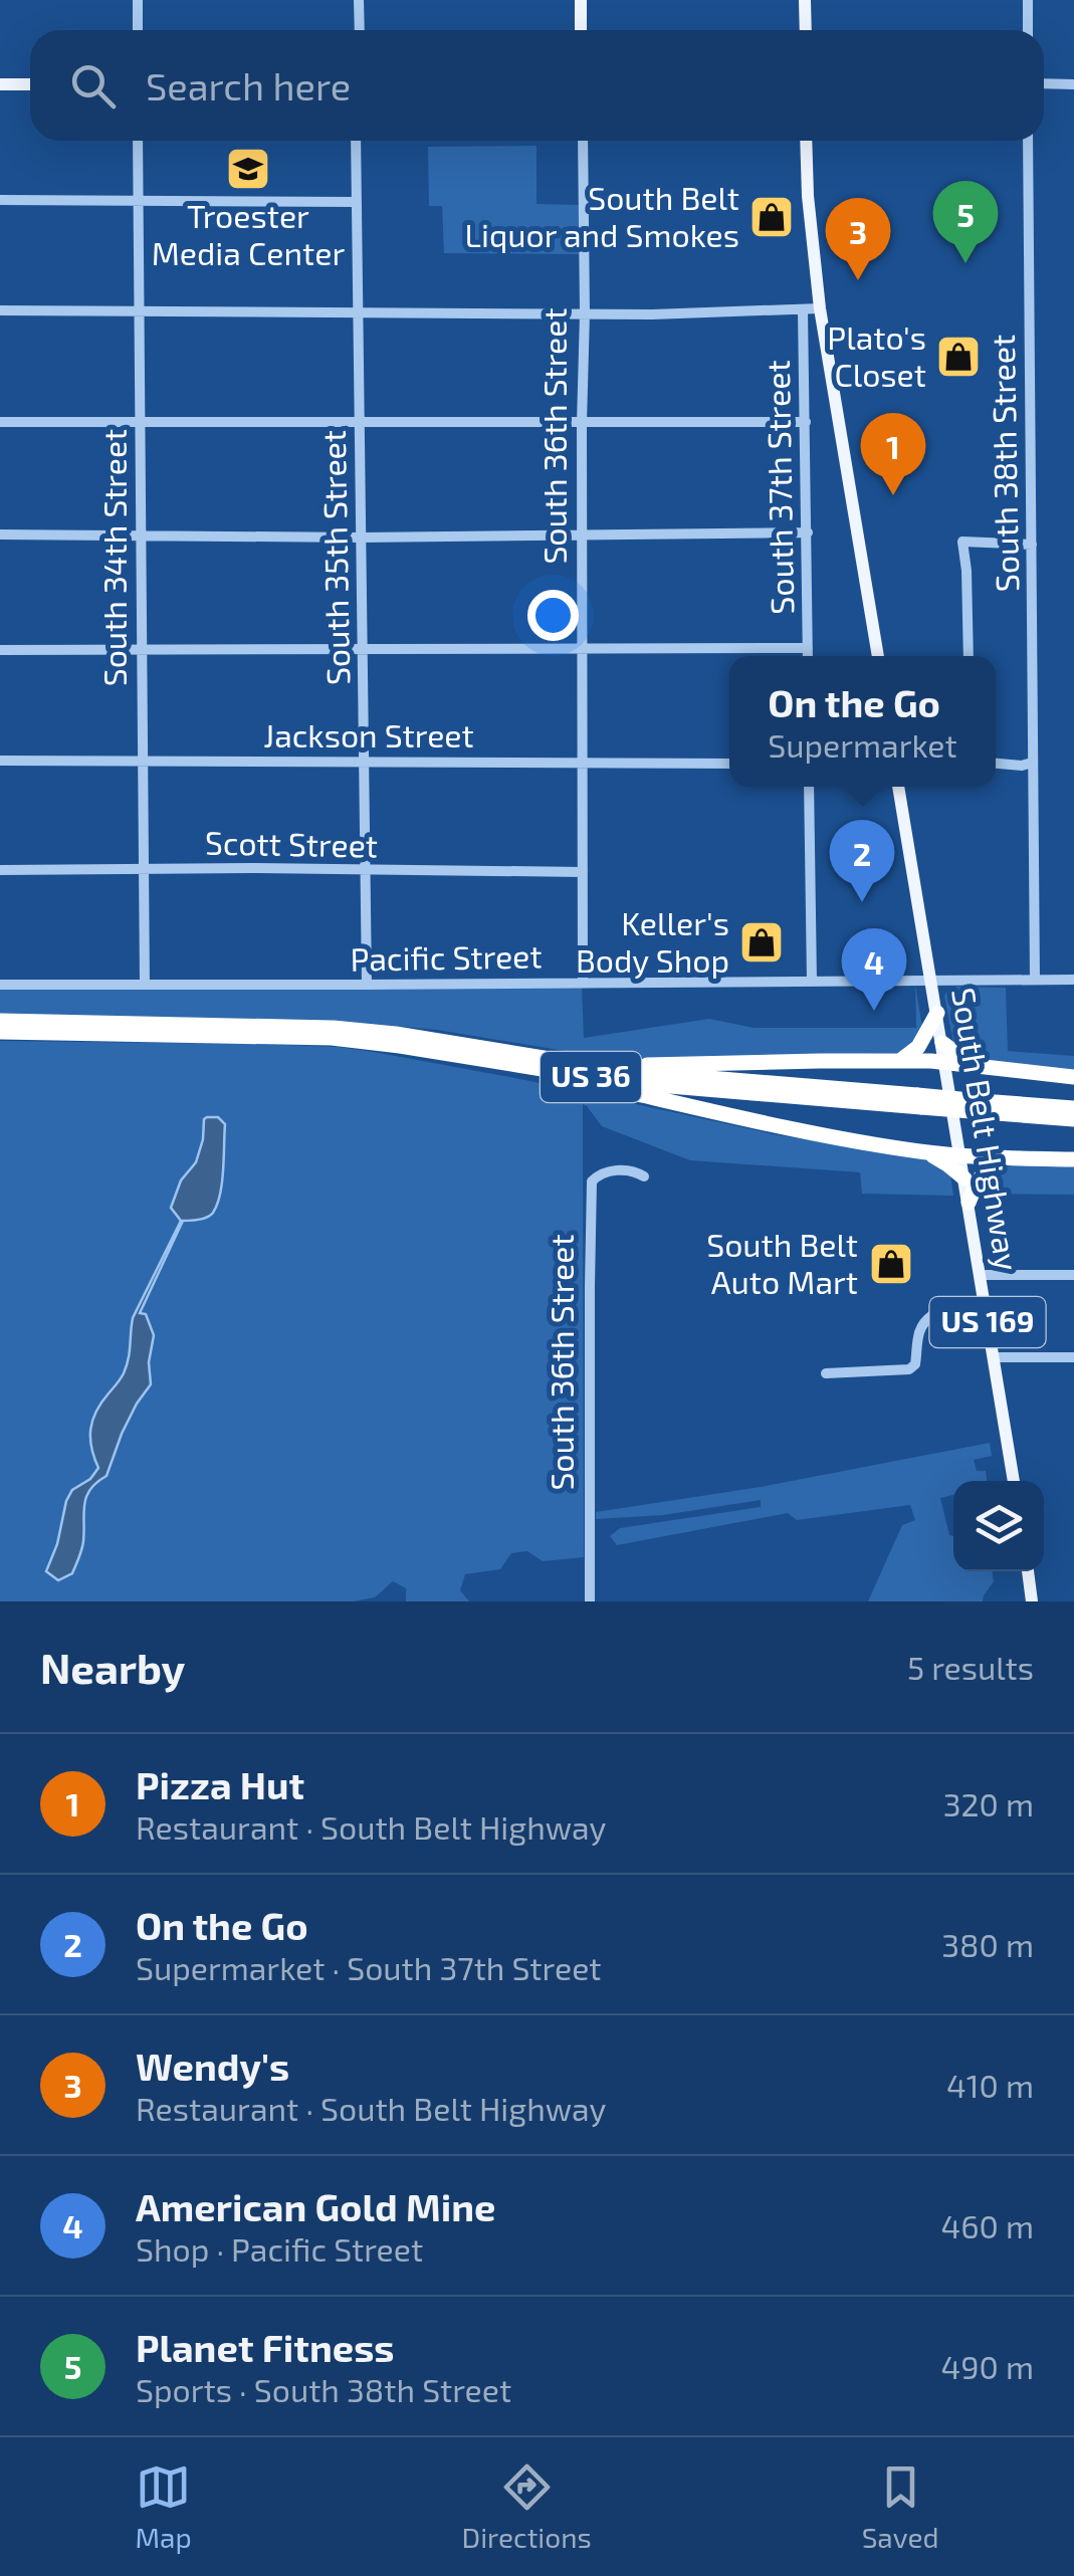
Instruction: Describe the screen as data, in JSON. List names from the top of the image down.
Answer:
{
  "streets": {
    "highway": ["US 36"],
    "main road": ["South Belt Highway", "US 169"],
    "street": [
      "South 36th Street",
      "South 38th Street",
      "South 37th Street",
      "South 34th Street",
      "South 35th Street",
      "Jackson Street",
      "Scott Street",
      "Pacific Street"
    ]
  },
  "crossings": [
    ["South 36th Street", "Jackson Street"],
    ["South 36th Street", "Scott Street"],
    ["South 36th Street", "Pacific Street"],
    ["South 38th Street", "Pacific Street"],
    ["South 34th Street", "Jackson Street"],
    ["South 34th Street", "Scott Street"],
    ["South 34th Street", "Pacific Street"],
    ["South 35th Street", "Jackson Street"],
    ["South 35th Street", "Scott Street"],
    ["South 35th Street", "Pacific Street"],
    ["Pacific Street", "South Belt Highway"]
  ],
  "places": {
    "school or university": ["Troester Media Center"],
    "shop": [
      "South Belt Liquor and Smokes",
      "Plato's Closet",
      "Keller's Body Shop",
      "South Belt Auto Mart"
    ]
  },
  "page": {
    "search": "Search here",
    "pins": [
      "5",
      "3",
      "1",
      "2",
      "4"
    ],
    "popup": ["On the Go", "Supermarket"],
    "heading": ["Nearby", "5 results"],
    "list": [
      {
        "mark": "1",
        "name": "Pizza Hut",
        "note": "Restaurant · South Belt Highway",
        "value": "320 m"
      },
      {
        "mark": "2",
        "name": "On the Go",
        "note": "Supermarket · South 37th Street",
        "value": "380 m"
      },
      {
        "mark": "3",
        "name": "Wendy's",
        "note": "Restaurant · South Belt Highway",
        "value": "410 m"
      },
      {
        "mark": "4",
        "name": "American Gold Mine",
        "note": "Shop · Pacific Street",
        "value": "460 m"
      },
      {
        "mark": "5",
        "name": "Planet Fitness",
        "note": "Sports · South 38th Street",
        "value": "490 m"
      }
    ],
    "nav": ["Map", "Directions", "Saved"]
  }
}
